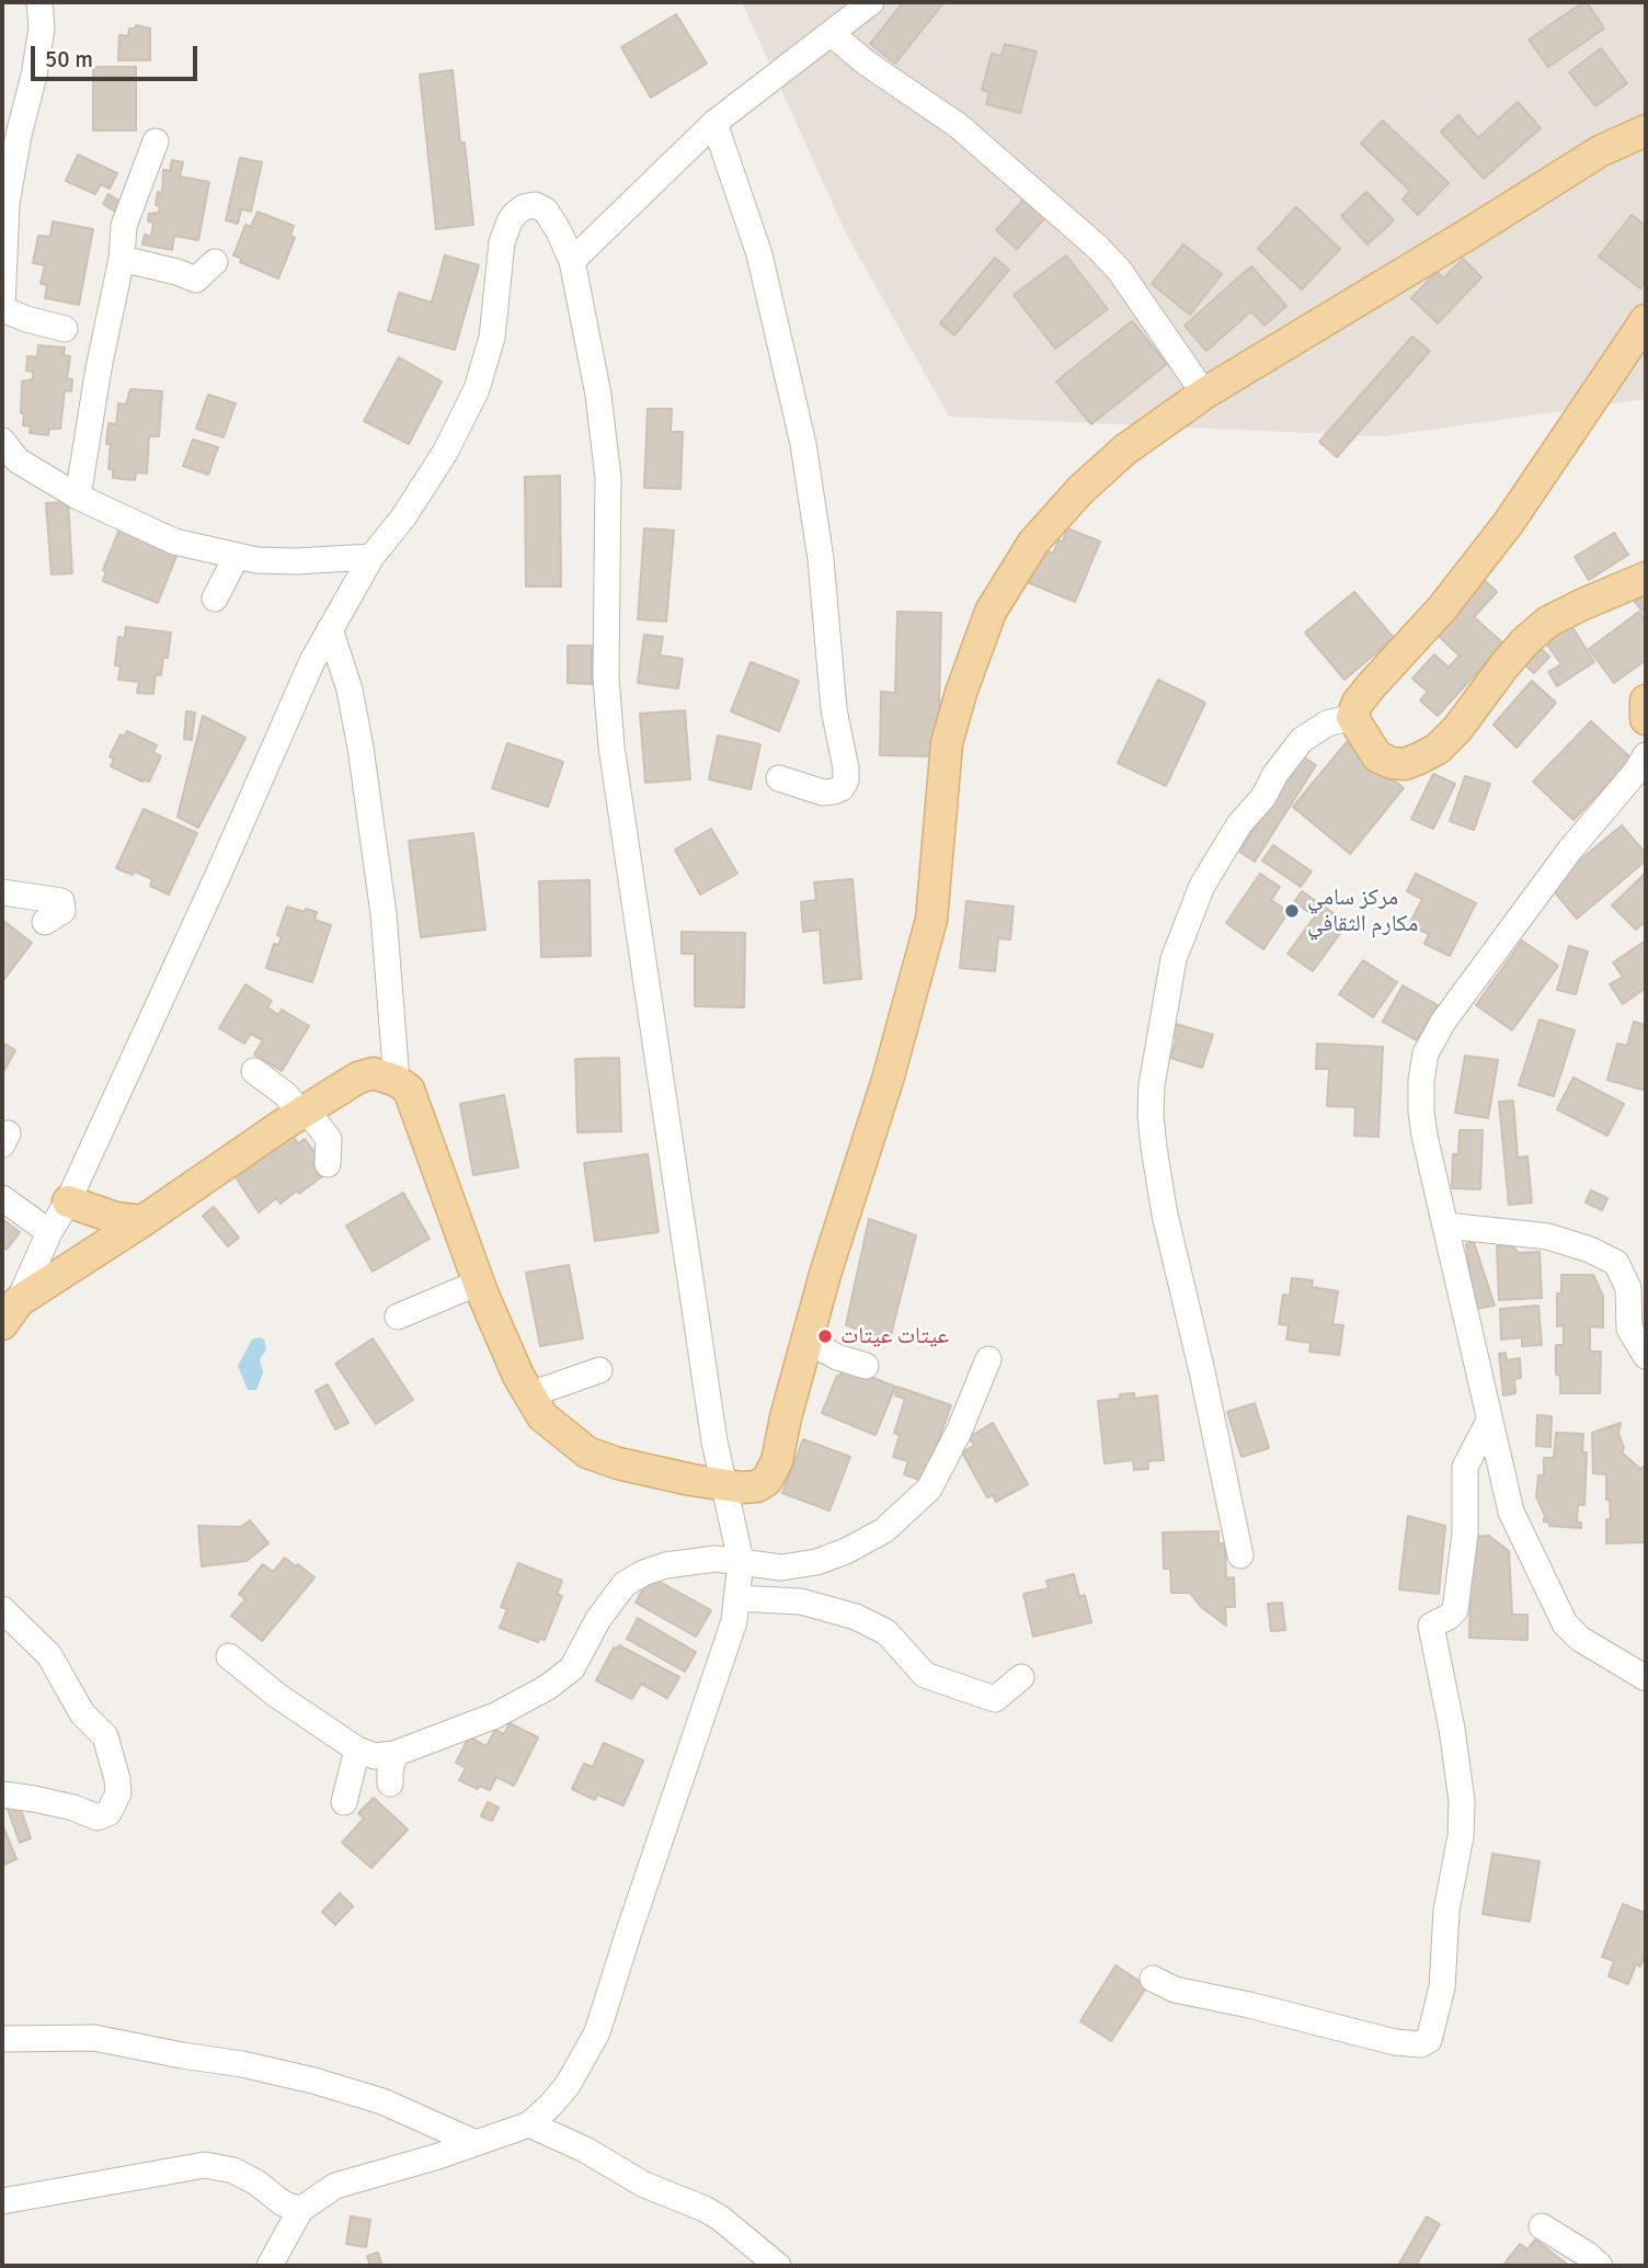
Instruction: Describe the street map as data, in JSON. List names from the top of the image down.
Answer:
{
  "places": ["مركز سامي مكارم الثقافي", "عيتات عيتات"],
  "scale_bar": "50 m"
}
